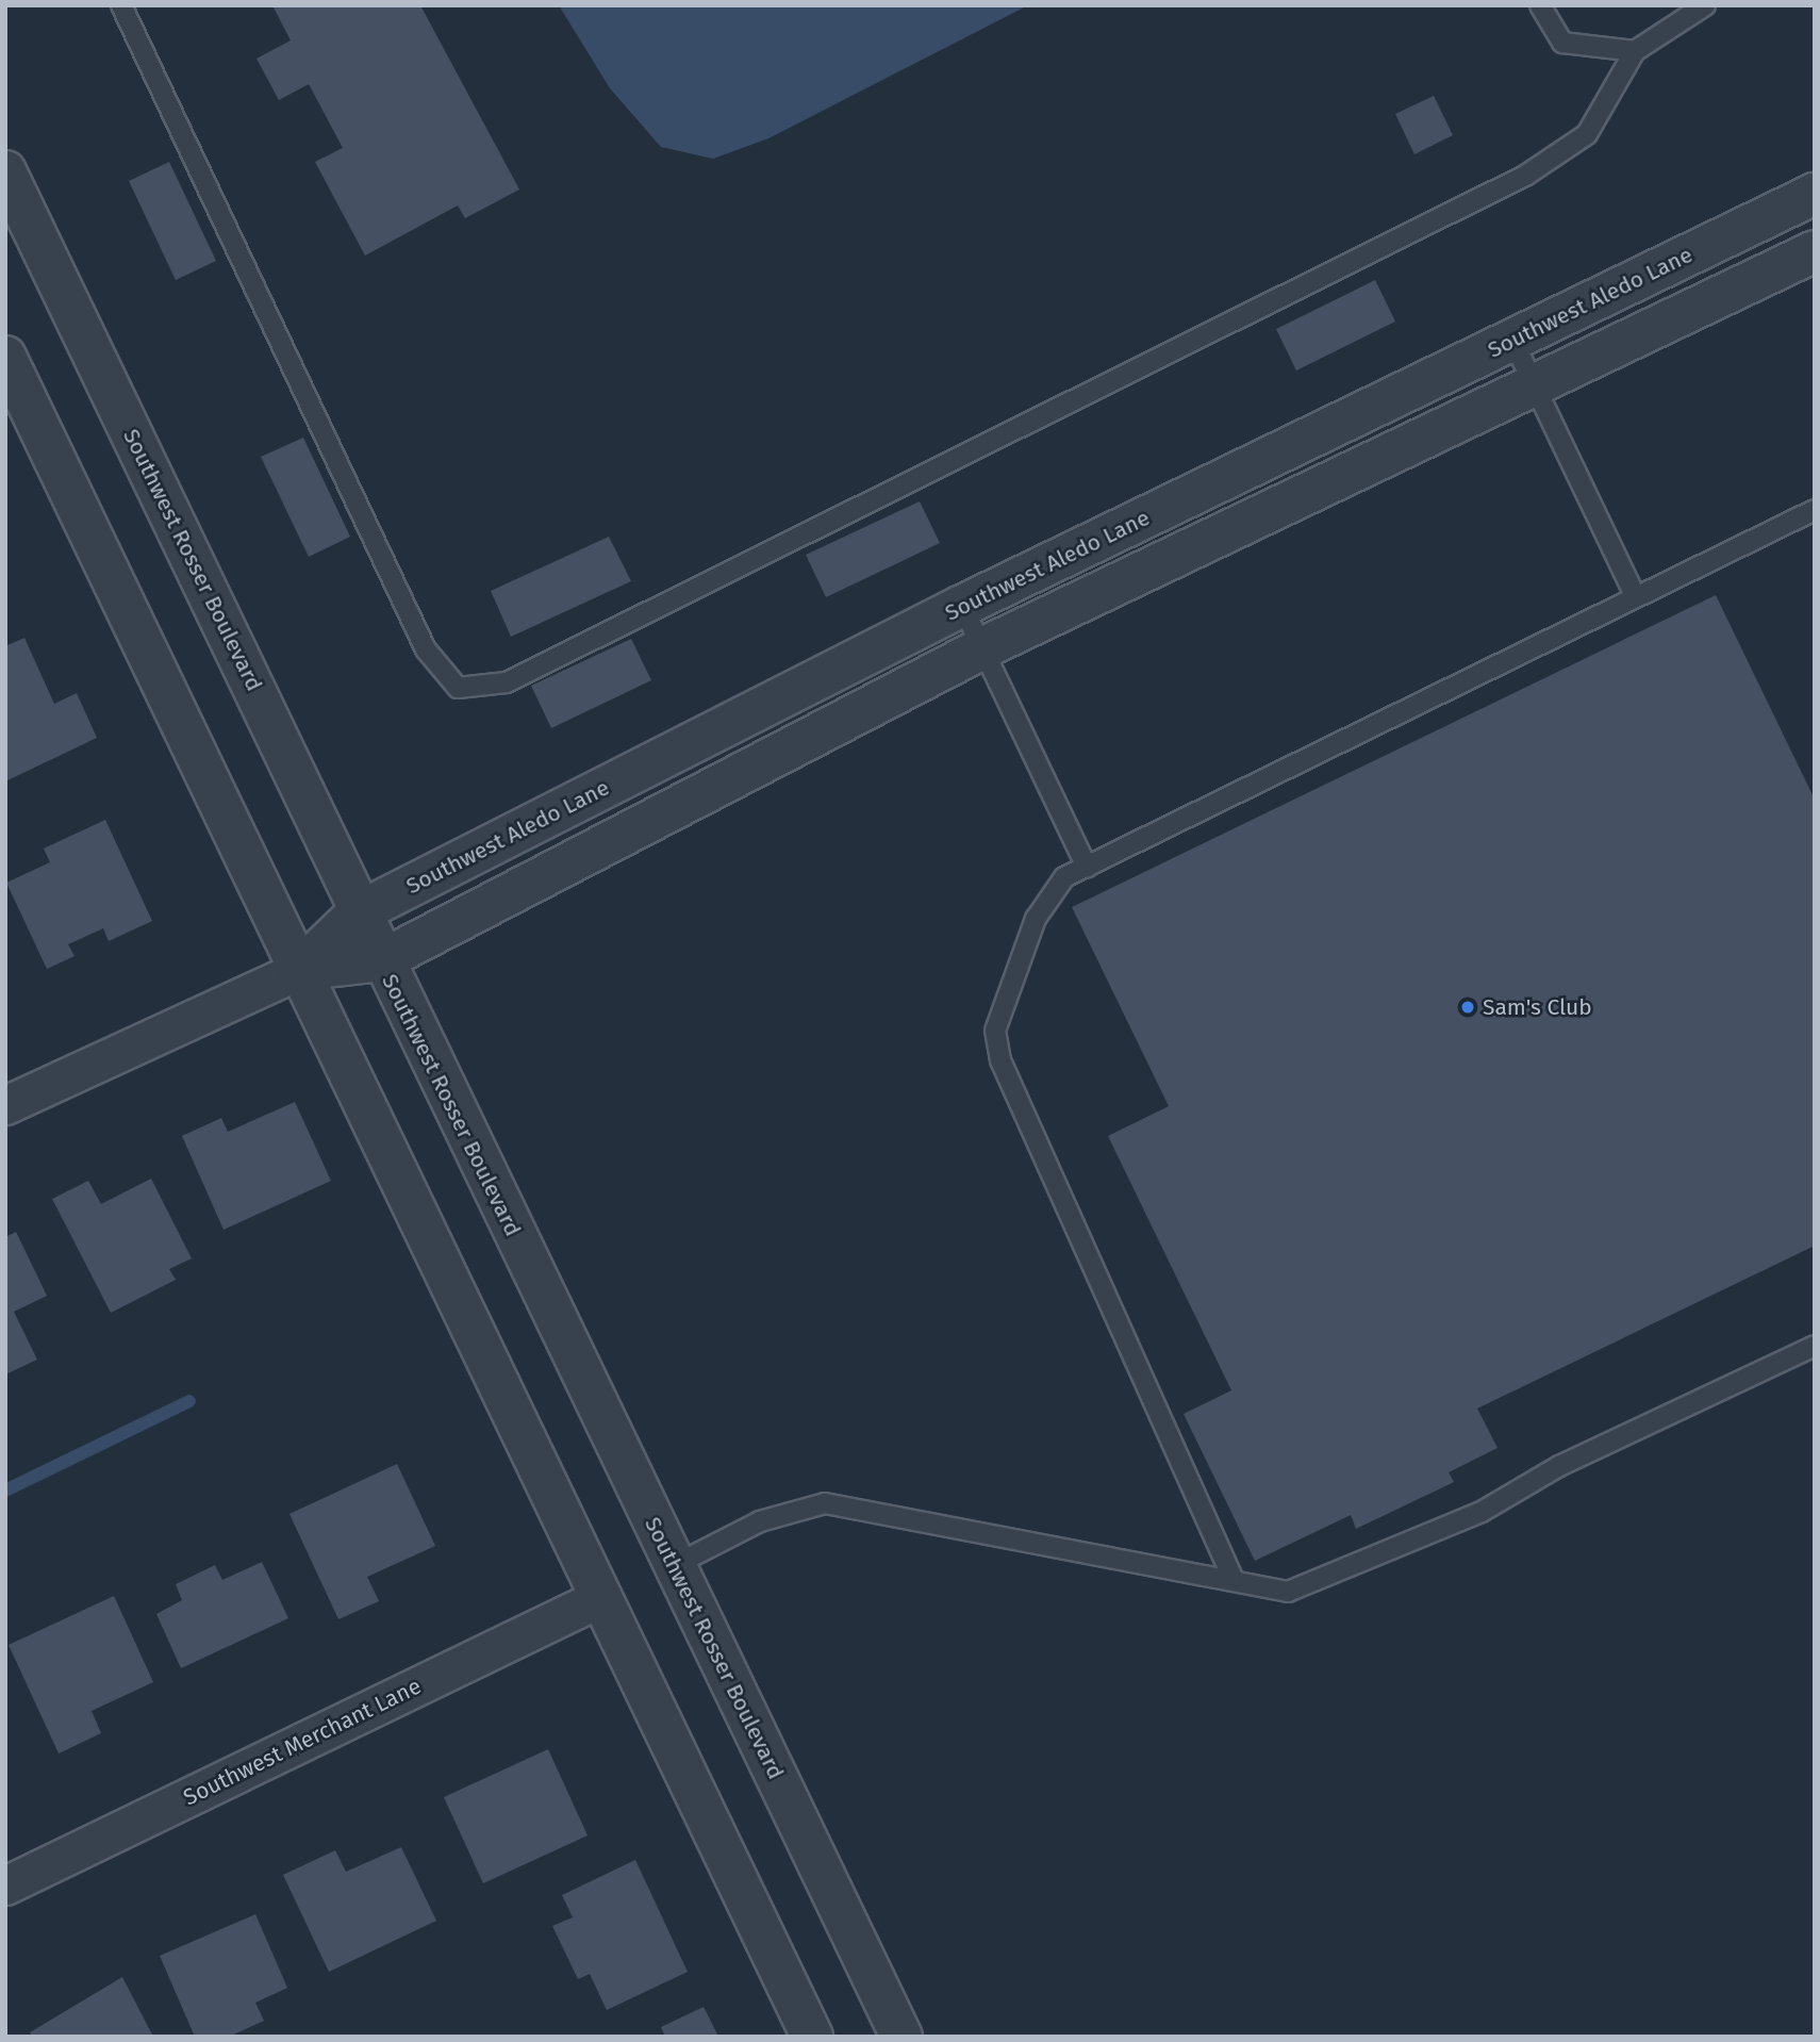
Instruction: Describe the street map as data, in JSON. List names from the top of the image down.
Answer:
{
  "streets": {
    "street": ["Southwest Aledo Lane", "Southwest Rosser Boulevard", "Southwest Merchant Lane"]
  },
  "crossings": [
    ["Southwest Aledo Lane", "Southwest Rosser Boulevard"]
  ],
  "places": ["Sam's Club"]
}
